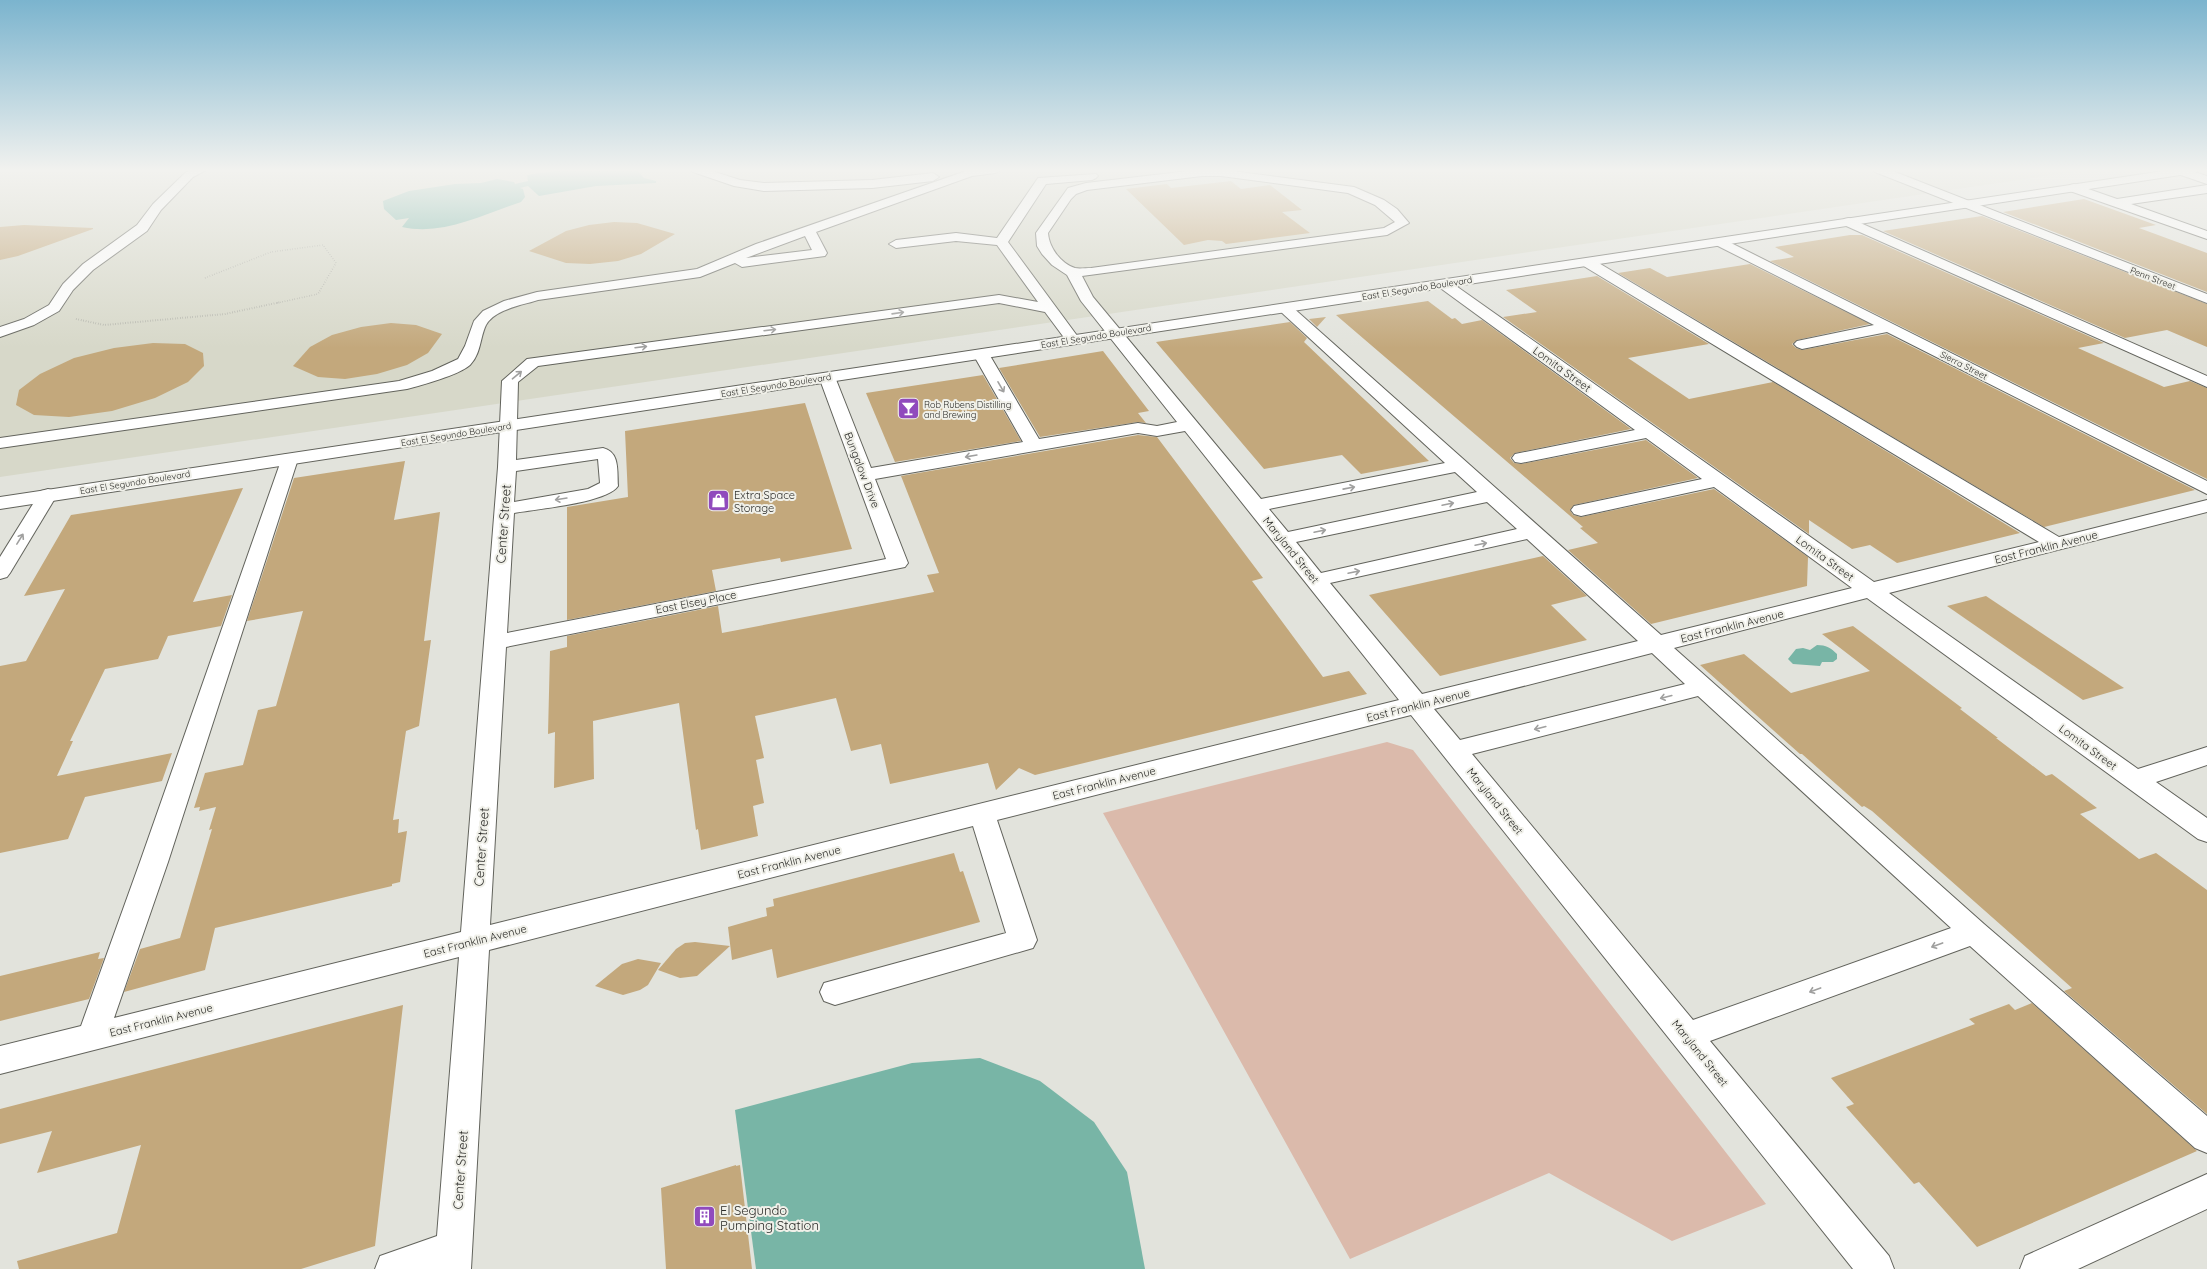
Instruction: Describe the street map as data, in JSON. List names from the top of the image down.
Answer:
{
  "streets": {
    "street": [
      "Penn Street",
      "East El Segundo Boulevard",
      "Sierra Street",
      "Lomita Street",
      "Bungalow Drive",
      "Center Street",
      "East Franklin Avenue",
      "Maryland Street",
      "East Elsey Place"
    ]
  },
  "crossings": [
    ["East El Segundo Boulevard", "Sierra Street"],
    ["East El Segundo Boulevard", "Lomita Street"],
    ["East El Segundo Boulevard", "Bungalow Drive"],
    ["East El Segundo Boulevard", "Center Street"],
    ["East El Segundo Boulevard", "Maryland Street"],
    ["Lomita Street", "East Franklin Avenue"],
    ["Bungalow Drive", "East Elsey Place"],
    ["Center Street", "East Franklin Avenue"],
    ["Center Street", "East Elsey Place"],
    ["East Franklin Avenue", "Maryland Street"]
  ],
  "places": {
    "bar": ["Rob Rubens Distilling and Brewing"],
    "shop": ["Extra Space Storage"],
    "building": ["El Segundo Pumping Station"]
  }
}
